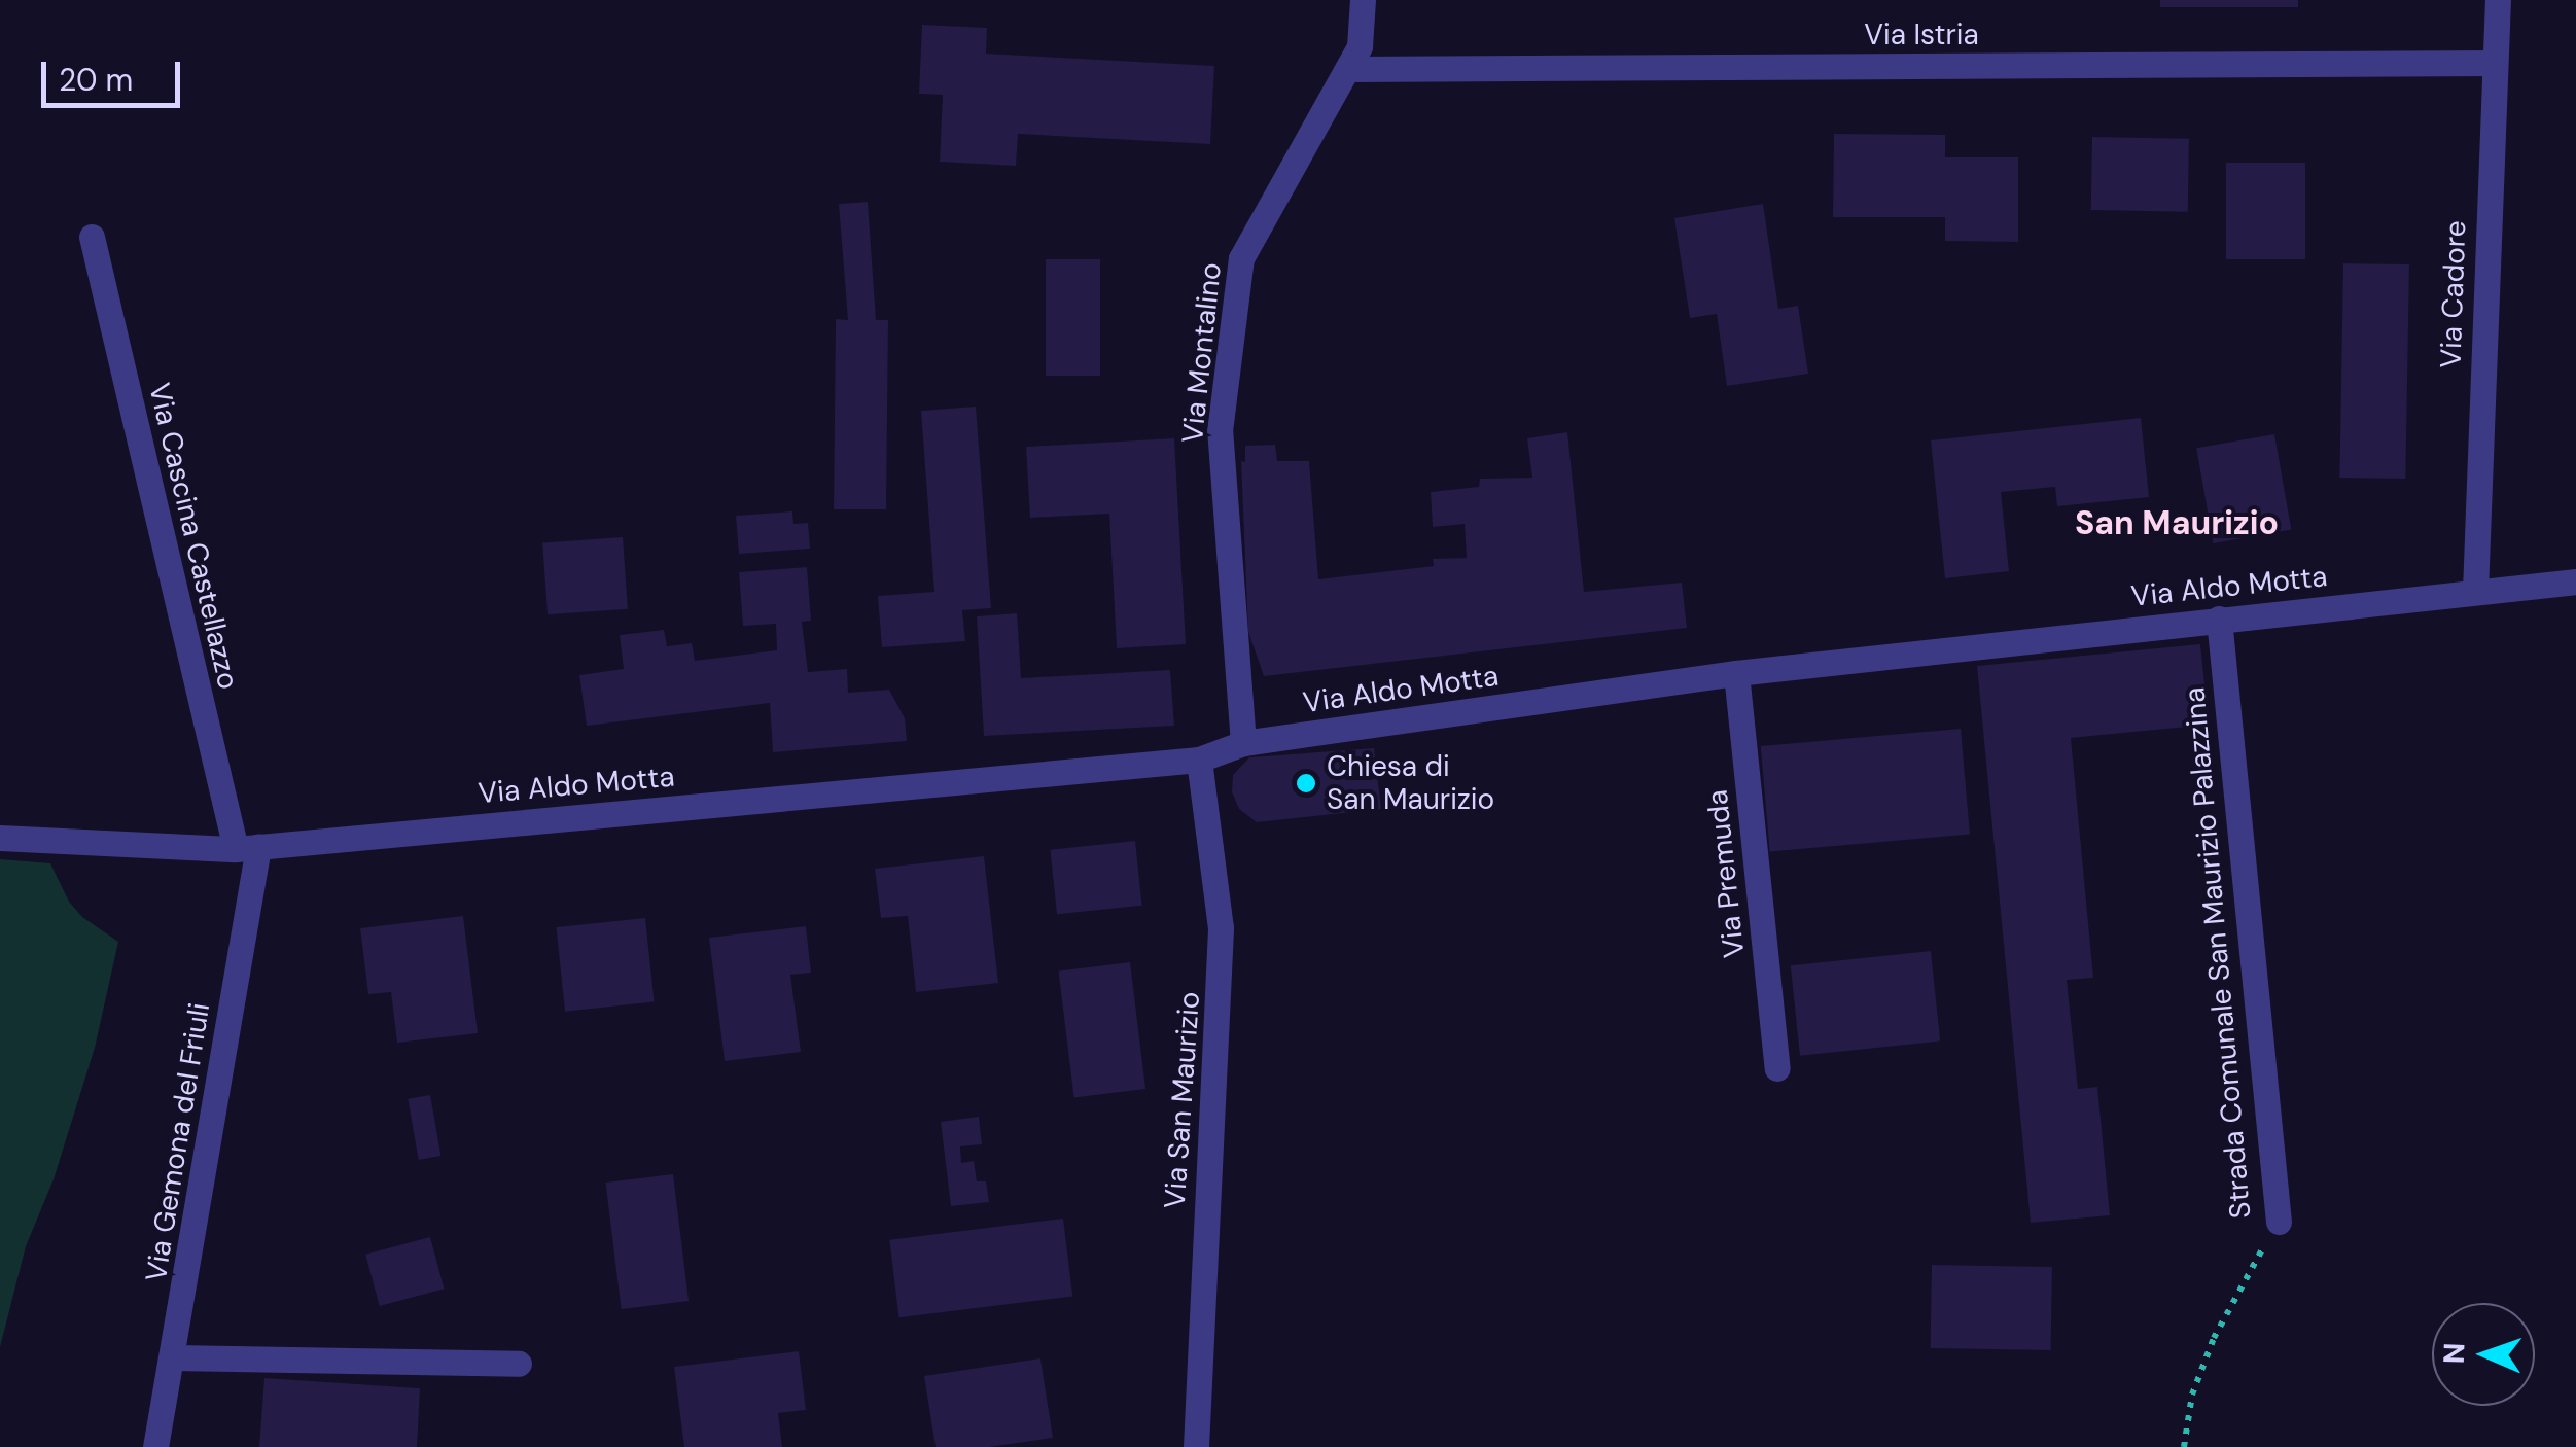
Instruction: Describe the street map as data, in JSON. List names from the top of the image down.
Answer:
{
  "streets": {
    "street": [
      "Via Istria",
      "Via Cadore",
      "Via Montalino",
      "Via Cascina Castellazzo",
      "Via Aldo Motta",
      "Via Premuda",
      "Strada Comunale San Maurizio Palazzina",
      "Via San Maurizio",
      "Via Gemona del Friuli"
    ]
  },
  "crossings": [
    ["Via Istria", "Via Cadore"],
    ["Via Istria", "Via Montalino"],
    ["Via Cadore", "Via Aldo Motta"],
    ["Via Montalino", "Via Aldo Motta"],
    ["Via Cascina Castellazzo", "Via Aldo Motta"],
    ["Via Cascina Castellazzo", "Via Gemona del Friuli"],
    ["Via Aldo Motta", "Via Premuda"],
    ["Via Aldo Motta", "Strada Comunale San Maurizio Palazzina"],
    ["Via Aldo Motta", "Via San Maurizio"],
    ["Via Aldo Motta", "Via Gemona del Friuli"]
  ],
  "districts": ["San Maurizio"],
  "places": ["Chiesa di San Maurizio"],
  "scale_bar": "20 m",
  "north": "left"
}
